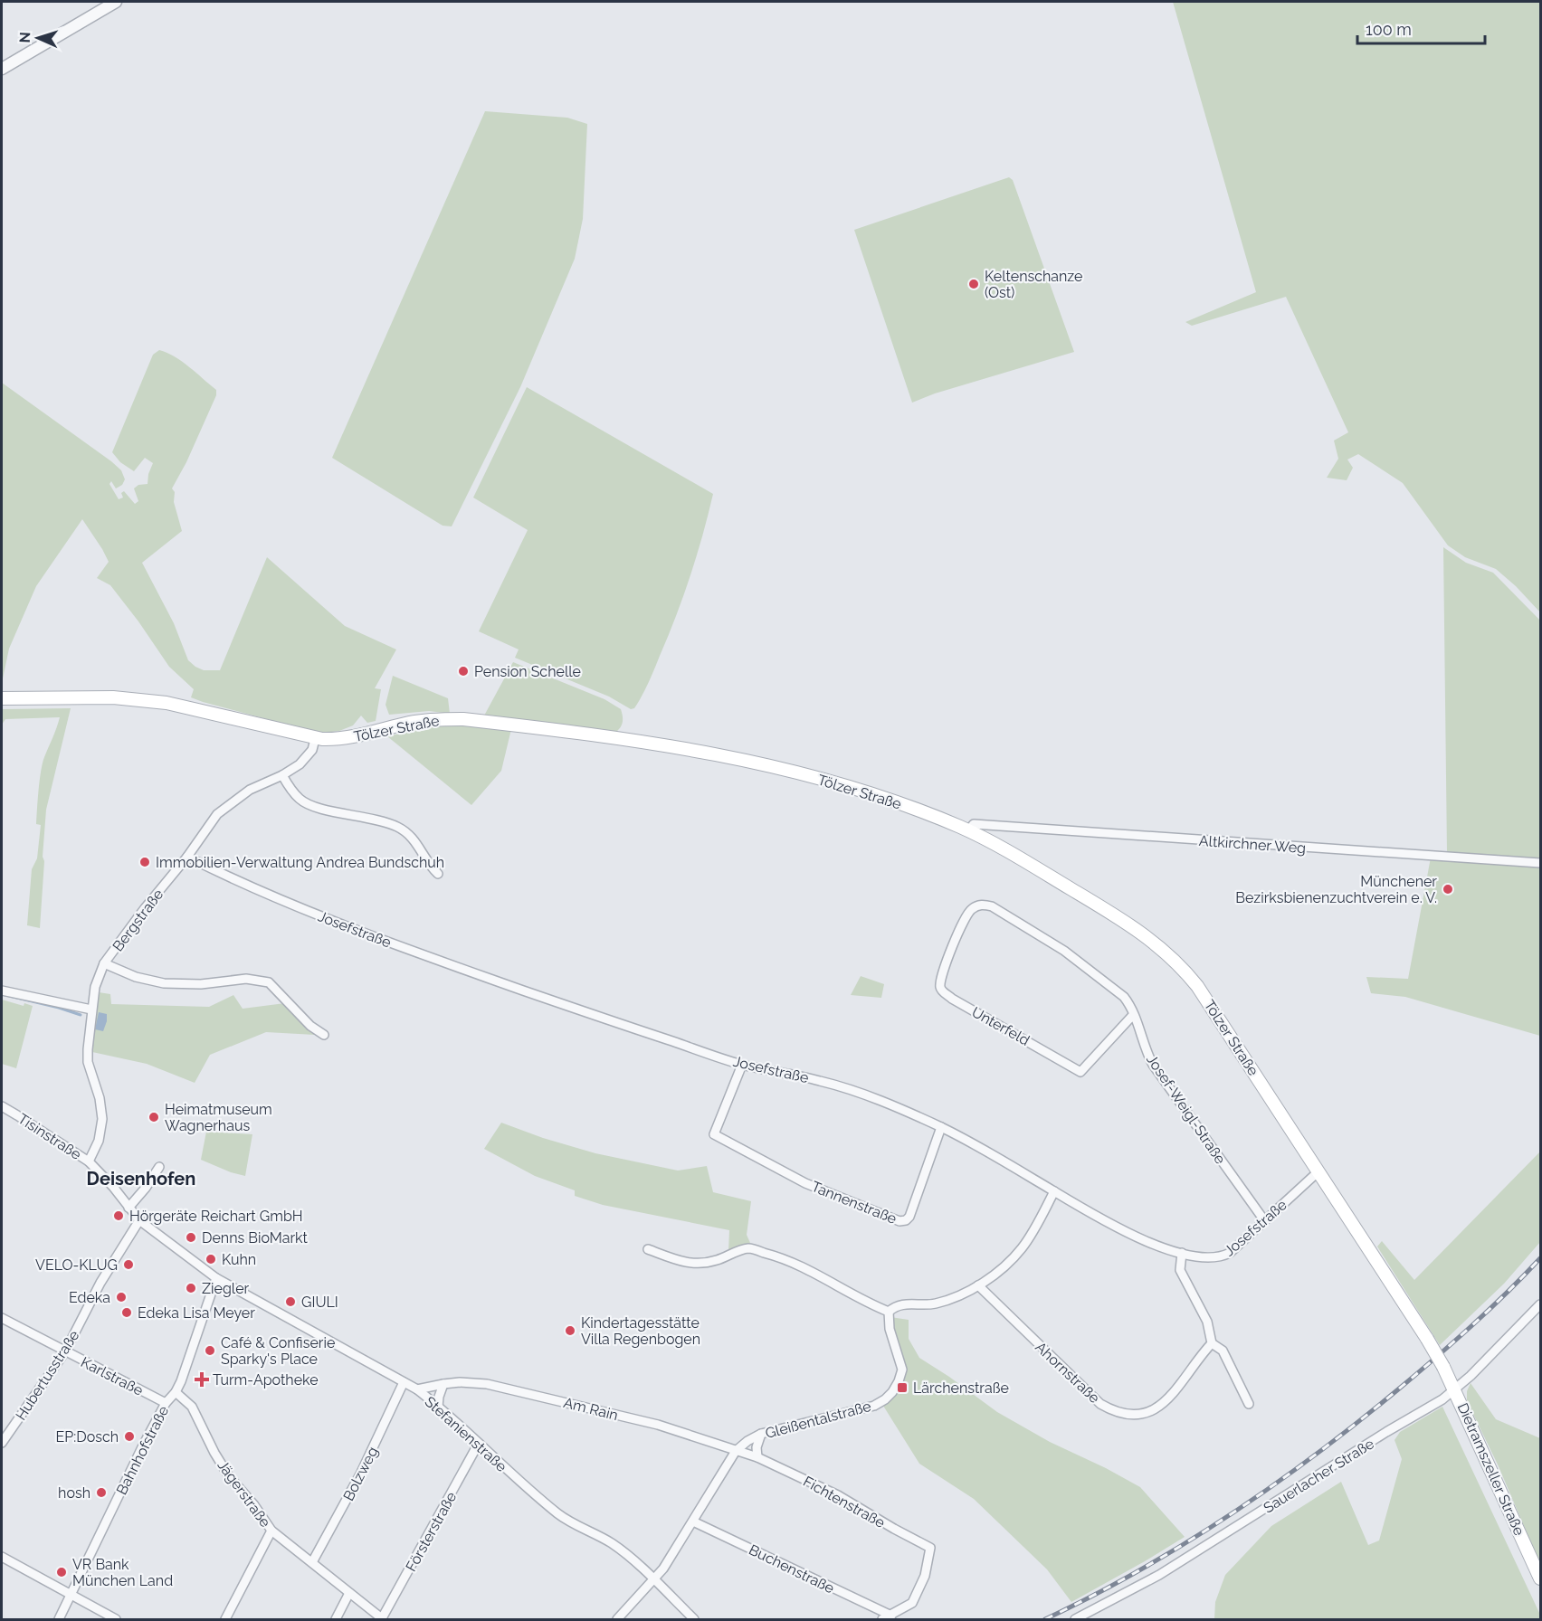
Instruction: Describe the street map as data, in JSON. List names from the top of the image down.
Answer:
{
  "streets": {
    "main road": ["Tölzer Straße", "Dietramszeller Straße"],
    "street": [
      "Altkirchner Weg",
      "Bergstraße",
      "Josefstraße",
      "Unterfeld",
      "Josef-Weigl-Straße",
      "Tisinstraße",
      "Tannenstraße",
      "Ahornstraße",
      "Hubertusstraße",
      "Karlstraße",
      "Am Rain",
      "Gleißentalstraße",
      "Stefanienstraße",
      "Bahnhofstraße",
      "Bolzweg",
      "Sauerlacher Straße",
      "Jägerstraße",
      "Fichtenstraße",
      "Försterstraße",
      "Buchenstraße"
    ]
  },
  "crossings": [
    ["Tölzer Straße", "Altkirchner Weg"],
    ["Tölzer Straße", "Bergstraße"],
    ["Tölzer Straße", "Josefstraße"],
    ["Tölzer Straße", "Dietramszeller Straße"],
    ["Tölzer Straße", "Sauerlacher Straße"],
    ["Bergstraße", "Josefstraße"],
    ["Bergstraße", "Tisinstraße"],
    ["Josefstraße", "Josef-Weigl-Straße"],
    ["Josefstraße", "Tannenstraße"],
    ["Unterfeld", "Josef-Weigl-Straße"],
    ["Tisinstraße", "Hubertusstraße"],
    ["Tisinstraße", "Stefanienstraße"],
    ["Tisinstraße", "Bahnhofstraße"],
    ["Hubertusstraße", "Karlstraße"],
    ["Karlstraße", "Bahnhofstraße"],
    ["Am Rain", "Gleißentalstraße"],
    ["Am Rain", "Stefanienstraße"],
    ["Am Rain", "Fichtenstraße"],
    ["Gleißentalstraße", "Stefanienstraße"],
    ["Gleißentalstraße", "Fichtenstraße"],
    ["Gleißentalstraße", "Buchenstraße"],
    ["Stefanienstraße", "Bahnhofstraße"],
    ["Stefanienstraße", "Bolzweg"],
    ["Stefanienstraße", "Försterstraße"],
    ["Bahnhofstraße", "Jägerstraße"],
    ["Dietramszeller Straße", "Sauerlacher Straße"],
    ["Bolzweg", "Jägerstraße"],
    ["Jägerstraße", "Försterstraße"],
    ["Fichtenstraße", "Buchenstraße"]
  ],
  "districts": ["Deisenhofen"],
  "places": {
    "other": [
      "Keltenschanze (Ost)",
      "Pension Schelle",
      "Immobilien-Verwaltung Andrea Bundschuh",
      "Münchener Bezirksbienenzuchtverein e. V.",
      "Heimatmuseum Wagnerhaus",
      "Hörgeräte Reichart GmbH",
      "Denns BioMarkt",
      "Kuhn",
      "VELO-KLUG",
      "Ziegler",
      "Edeka",
      "GIULI",
      "Edeka Lisa Meyer",
      "Kindertagesstätte Villa Regenbogen",
      "Café & Confiserie Sparky's Place",
      "EP:Dosch",
      "hosh",
      "VR Bank München Land"
    ],
    "health": ["Turm-Apotheke"],
    "transit": ["Lärchenstraße"]
  },
  "scale_bar": "100 m",
  "north": "left"
}
